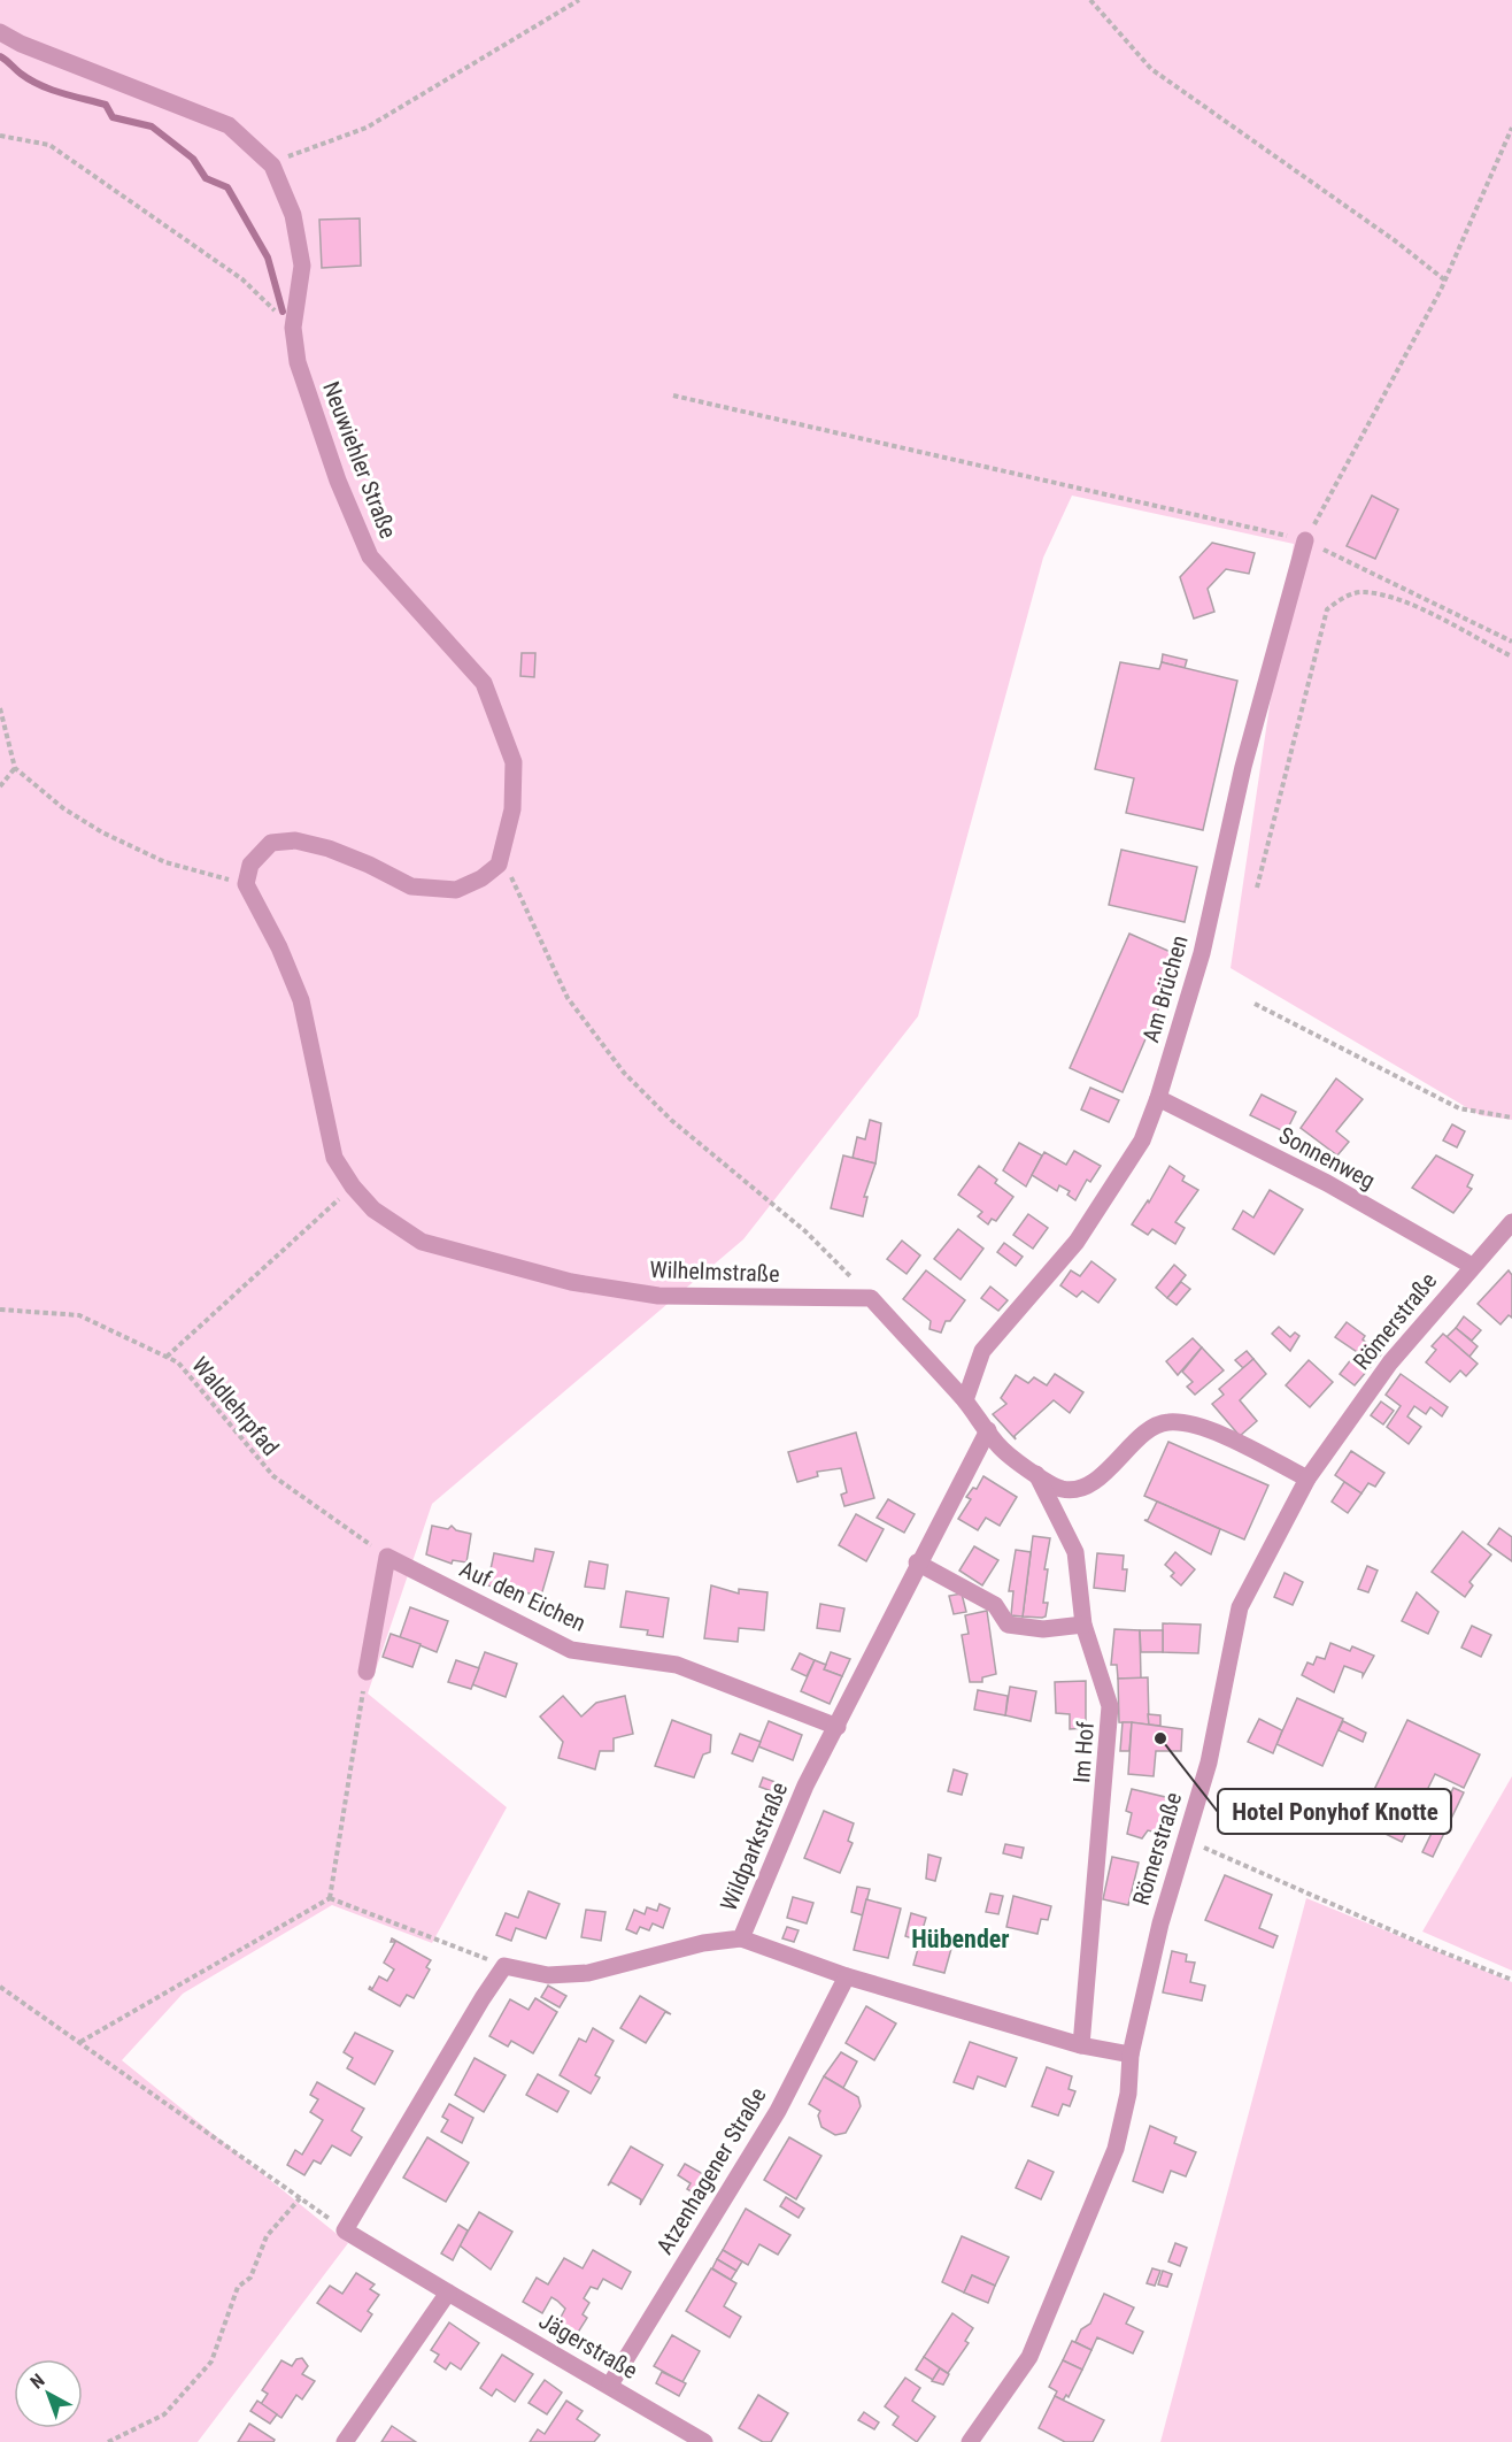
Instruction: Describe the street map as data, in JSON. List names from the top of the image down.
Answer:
{
  "streets": {
    "street": [
      "Neuwiehler Straße",
      "Am Brüchen",
      "Sonnenweg",
      "Wilhelmstraße",
      "Römerstraße",
      "Auf den Eichen",
      "Im Hof",
      "Wildparkstraße",
      "Atzenhagener Straße",
      "Jägerstraße"
    ],
    "path": ["Waldlehrpfad"]
  },
  "crossings": [
    ["Am Brüchen", "Sonnenweg"],
    ["Sonnenweg", "Römerstraße"],
    ["Waldlehrpfad", "Auf den Eichen"],
    ["Auf den Eichen", "Wildparkstraße"],
    ["Atzenhagener Straße", "Jägerstraße"]
  ],
  "districts": ["Hübender"],
  "places": ["Hotel Ponyhof Knotte"],
  "north": "top left"
}
